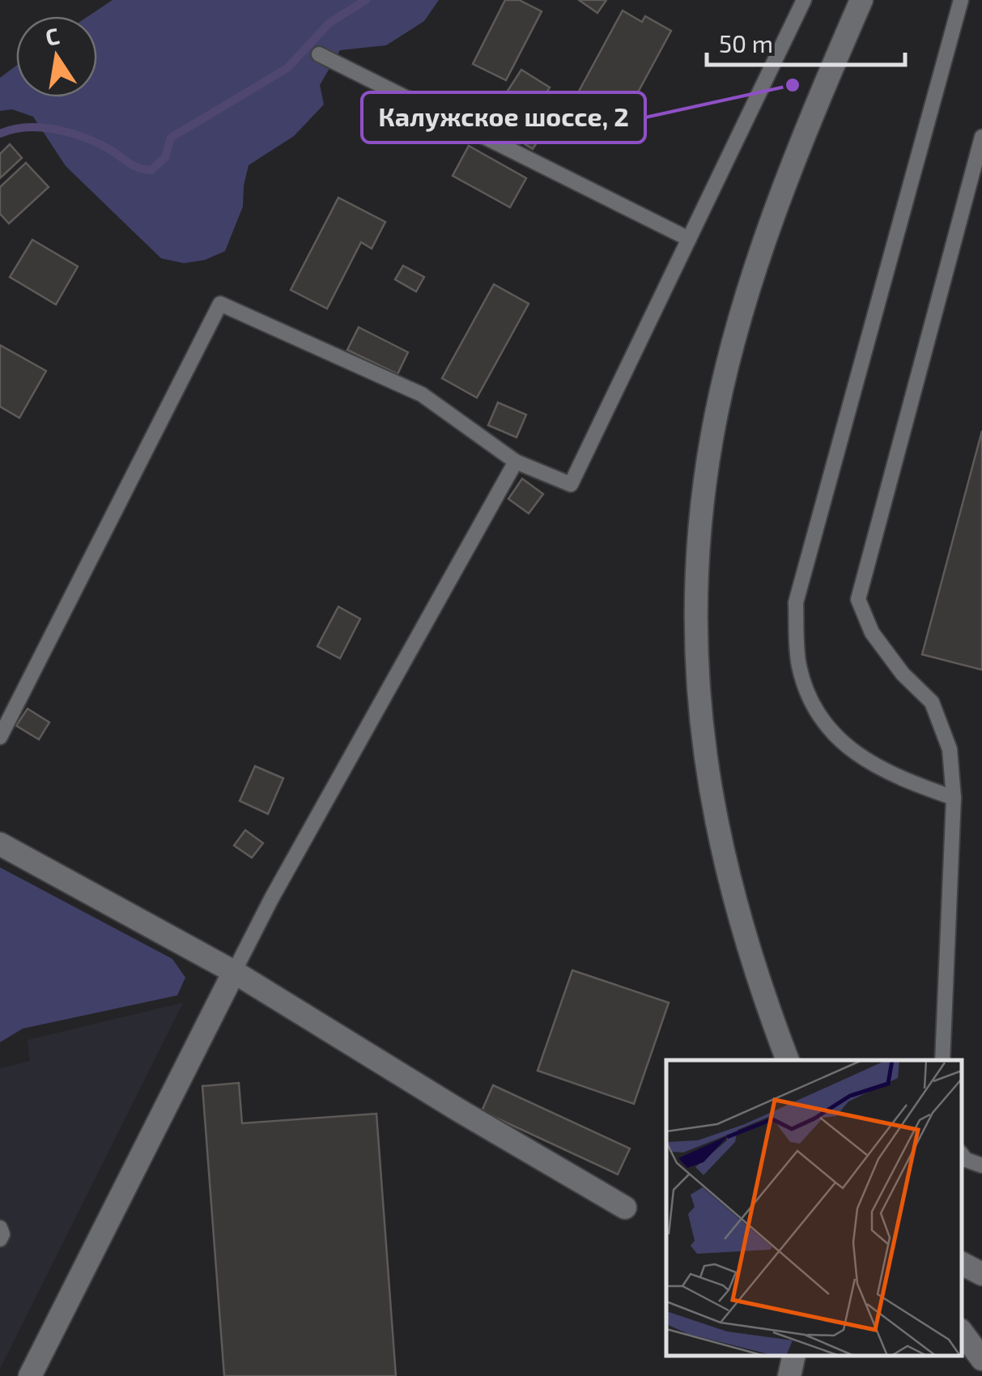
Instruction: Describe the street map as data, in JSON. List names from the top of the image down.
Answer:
{
  "places": ["Калужское шоссе, 2"],
  "scale_bar": "50 m",
  "north": "top"
}
